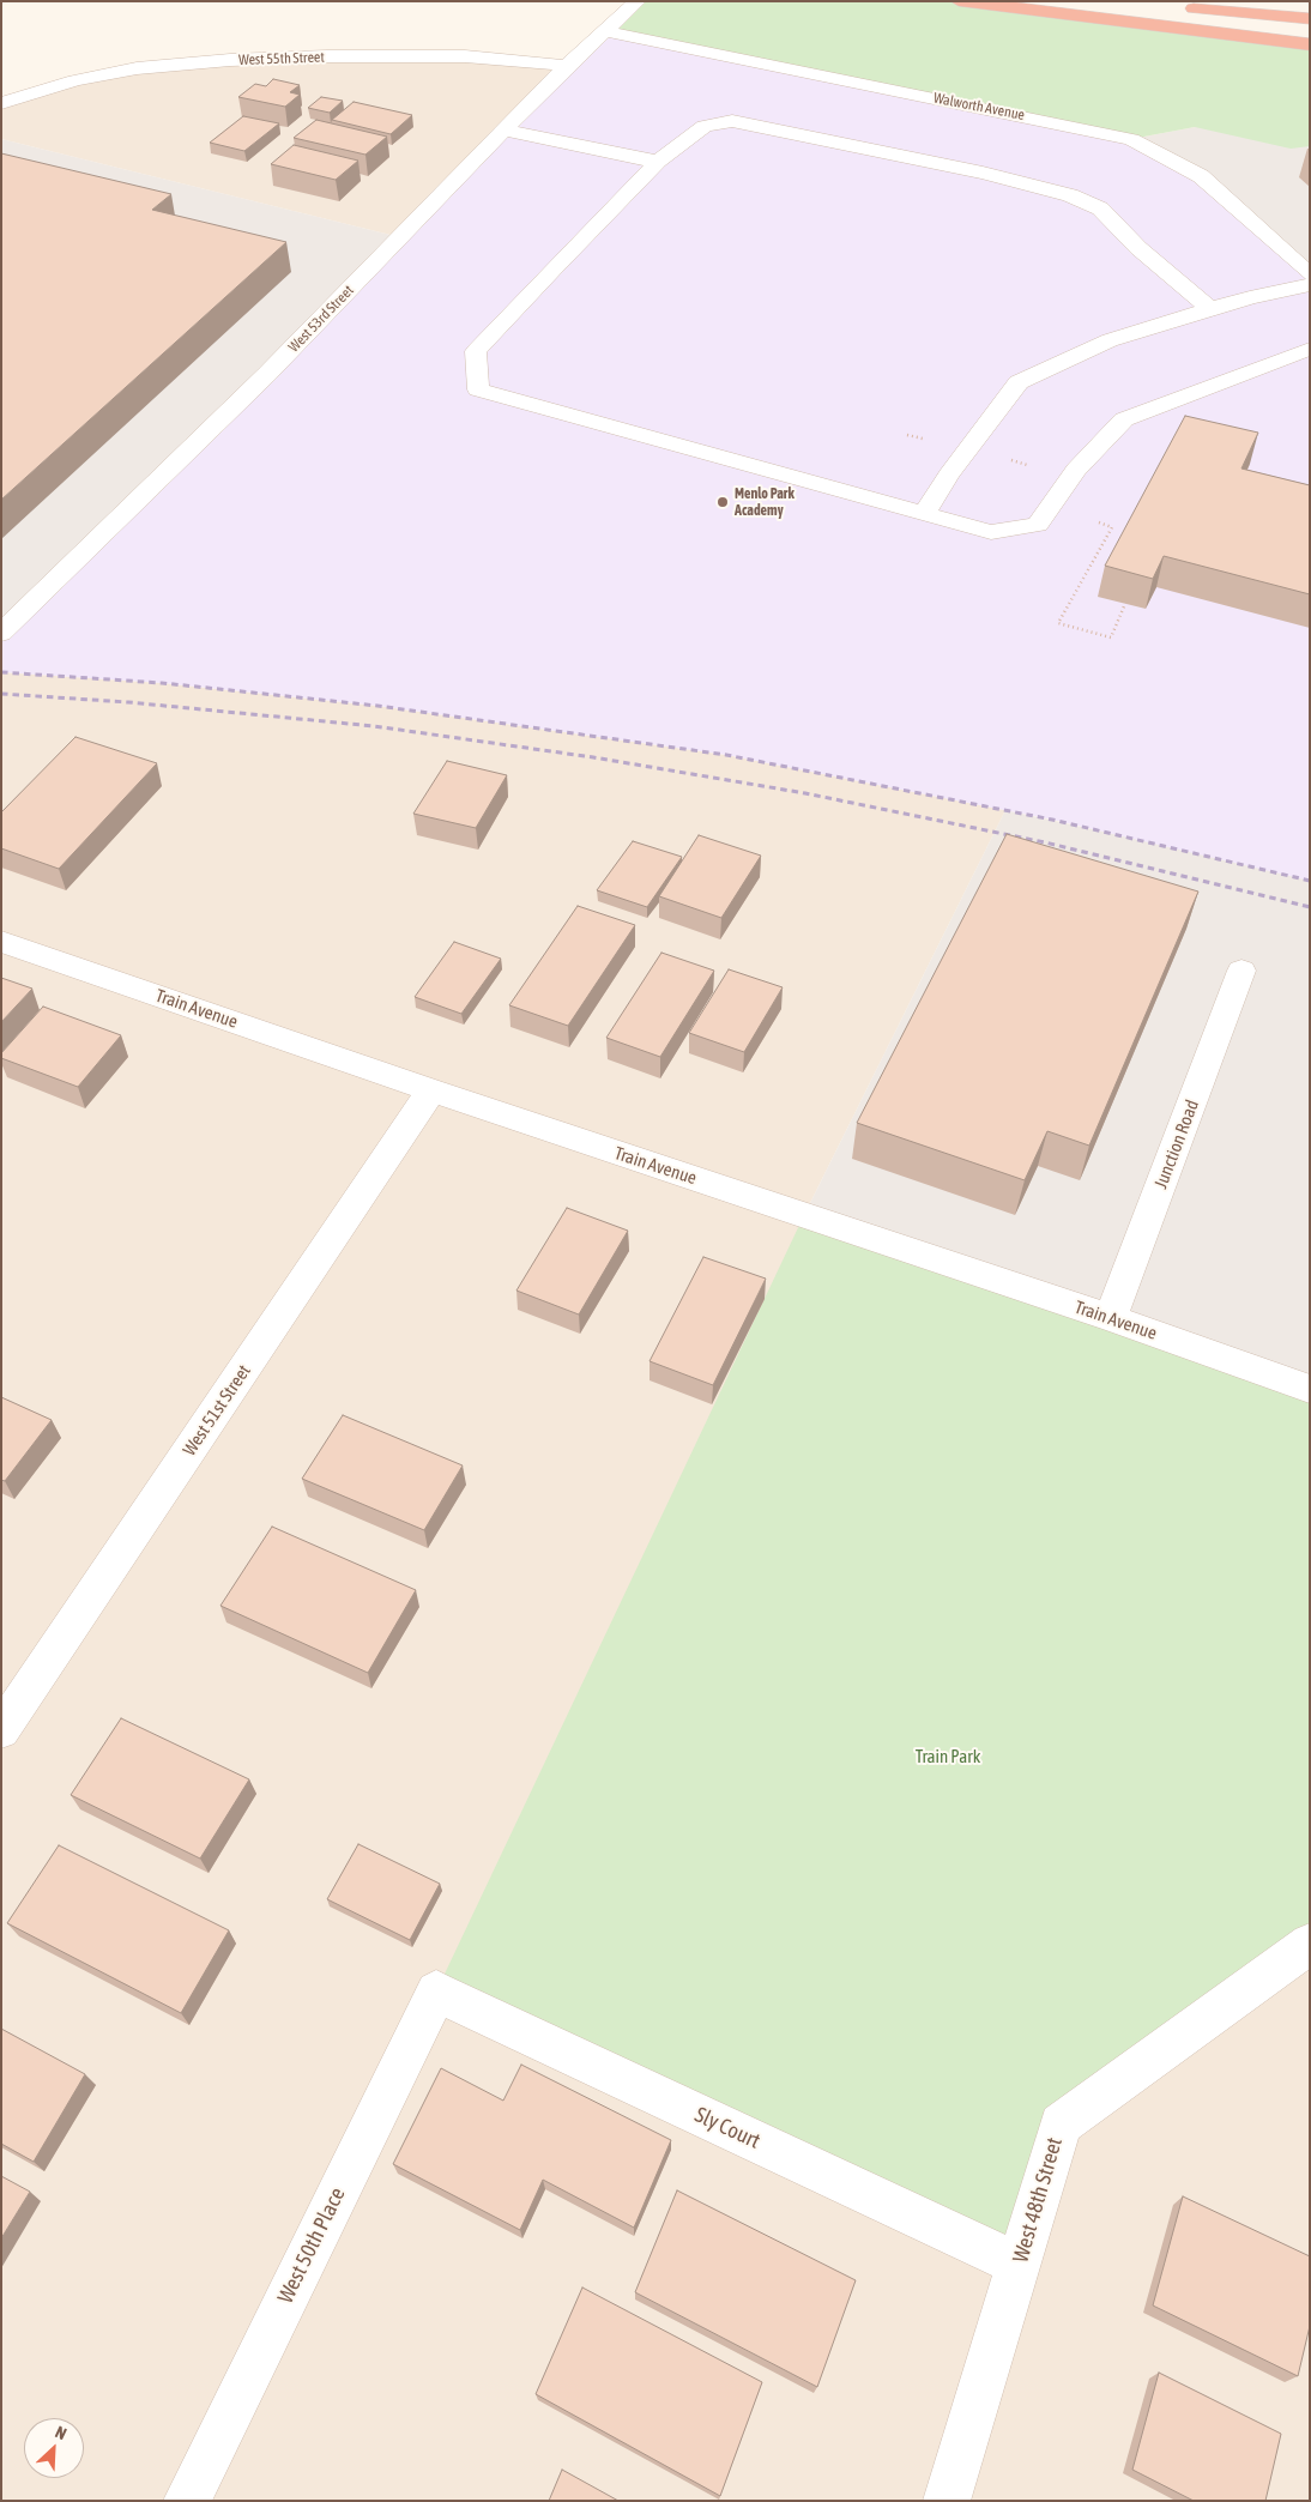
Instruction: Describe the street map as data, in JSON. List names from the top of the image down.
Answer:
{
  "streets": {
    "street": [
      "West 55th Street",
      "Walworth Avenue",
      "West 53rd Street",
      "Train Avenue",
      "Junction Road",
      "West 51st Street",
      "Sly Court",
      "West 48th Street",
      "West 50th Place"
    ]
  },
  "crossings": [
    ["West 55th Street", "West 53rd Street"],
    ["Walworth Avenue", "West 53rd Street"],
    ["Train Avenue", "Junction Road"],
    ["Train Avenue", "West 51st Street"],
    ["Sly Court", "West 48th Street"],
    ["Sly Court", "West 50th Place"]
  ],
  "parks": ["Train Park"],
  "places": ["Menlo Park Academy"],
  "north": "top right"
}
